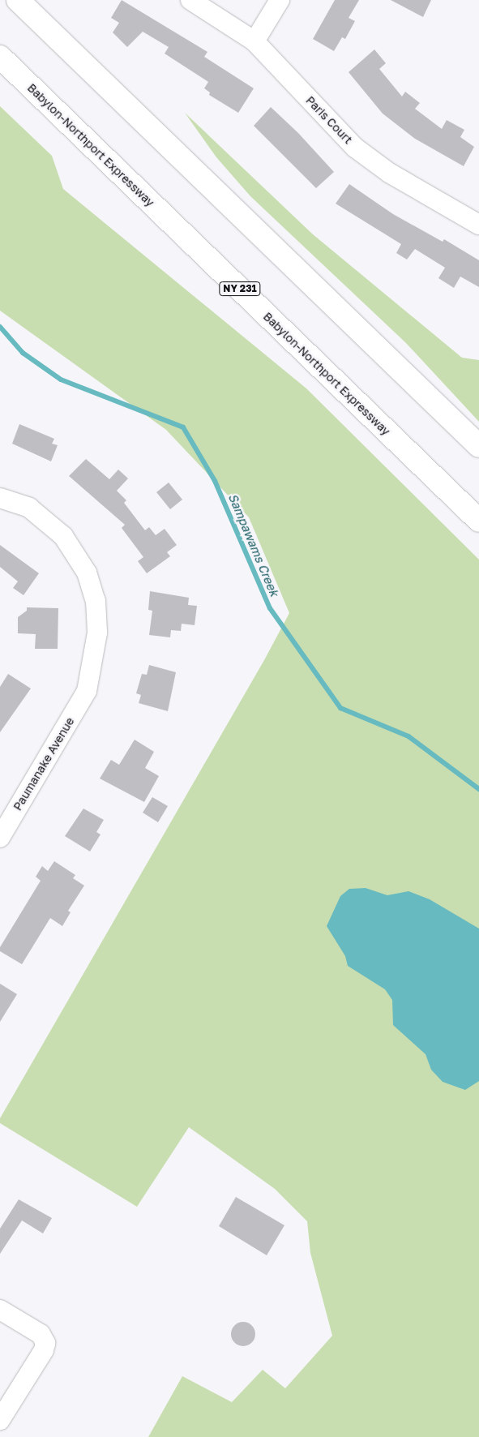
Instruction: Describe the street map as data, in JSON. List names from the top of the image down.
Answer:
{
  "streets": {
    "main road": ["Babylon-Northport Expressway", "NY 231"],
    "street": ["Paris Court", "Paumanake Avenue"]
  },
  "water": ["Sampawams Creek"]
}
